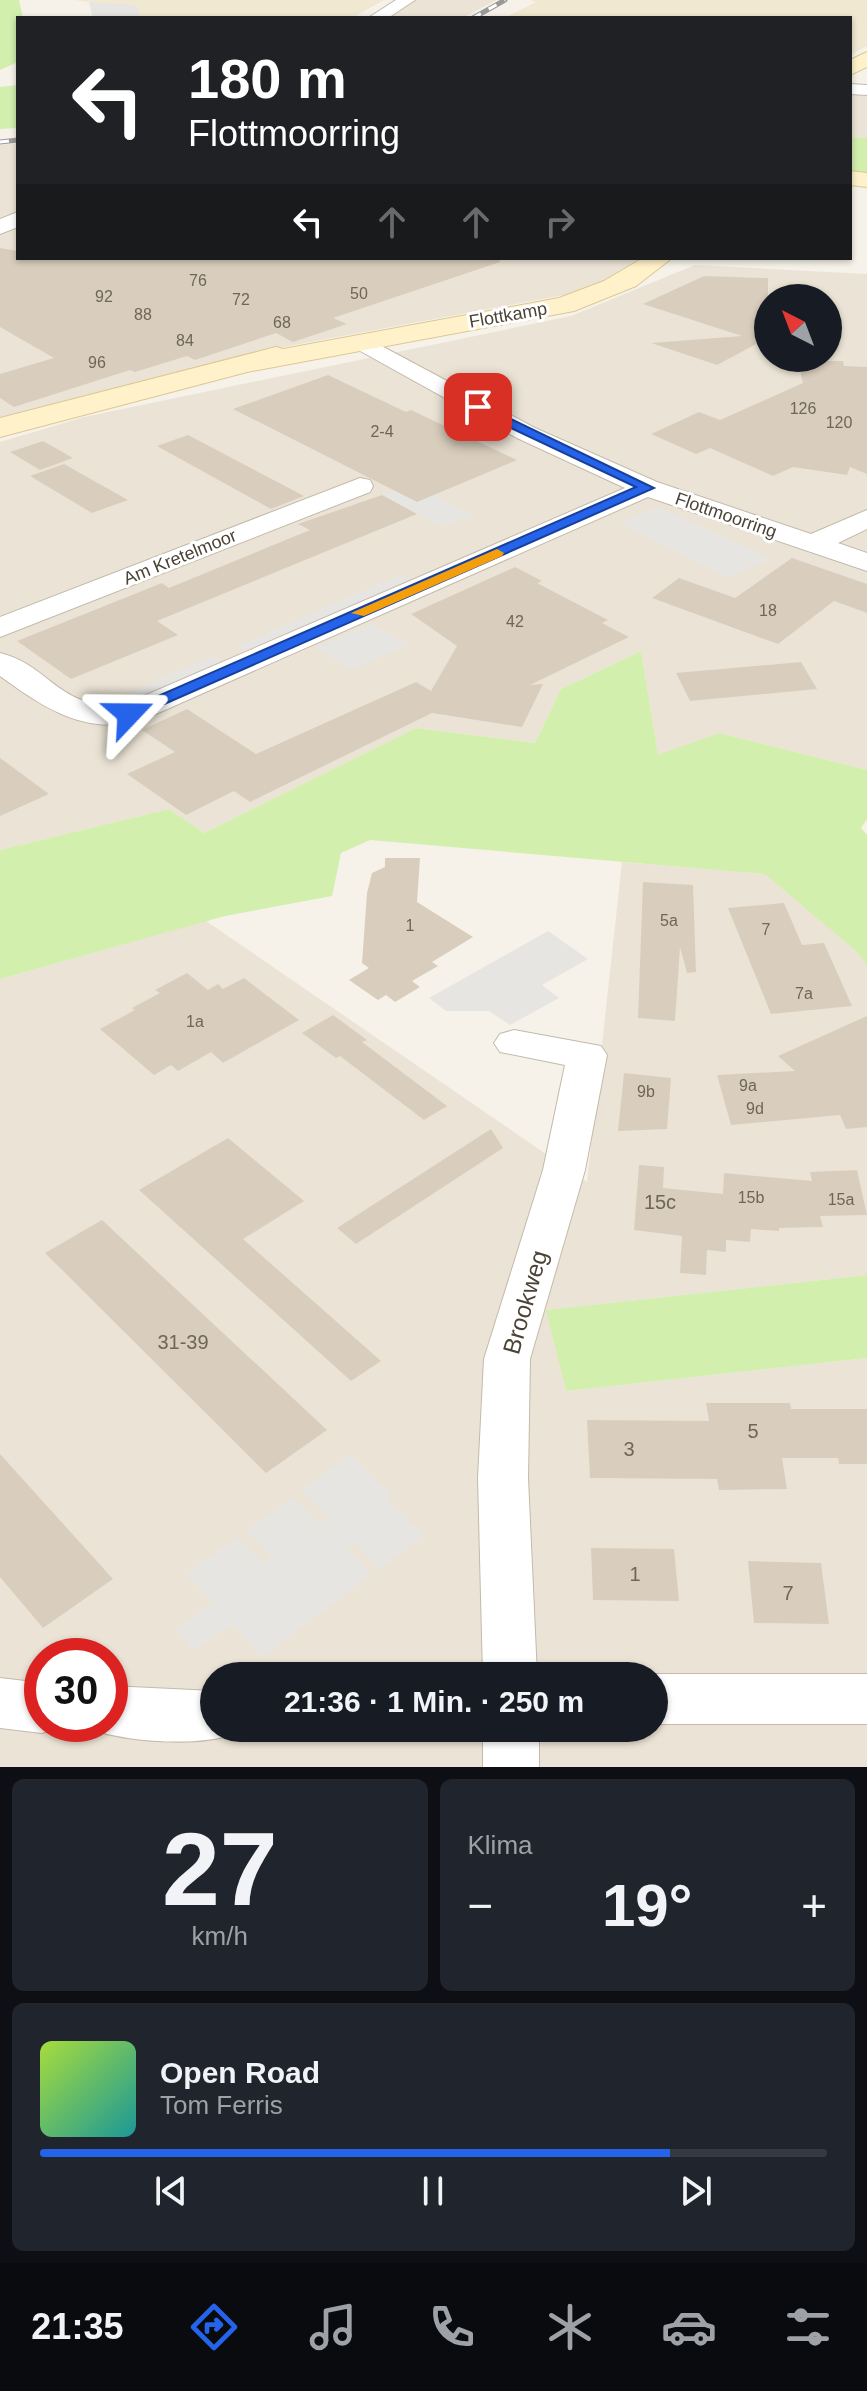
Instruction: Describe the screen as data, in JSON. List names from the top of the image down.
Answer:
{
  "streets": {
    "street": [
      "Flottkamp",
      "Flottmoorring",
      "Am Kretelmoor",
      "Brookweg"
    ]
  },
  "crossings": [
    ["Flottkamp", "Flottmoorring"]
  ],
  "house_numbers": [
    "76",
    "50",
    "92",
    "72",
    "88",
    "68",
    "84",
    "96",
    "126",
    "120",
    "2-4",
    "18",
    "42",
    "5a",
    "1",
    "7",
    "7a",
    "1a",
    "9a",
    "9b",
    "9d",
    "15b",
    "15a",
    "15c",
    "31-39",
    "5",
    "3",
    "1",
    "7"
  ],
  "north": "top left",
  "page": {
    "turn": ["180 m", "Flottmoorring"],
    "limit": "30",
    "trip": "21:36 · 1 Min. · 250 m",
    "tile": [
      ["27", "km/h"],
      "Klima"
    ],
    "heat": ["−", "19°", "+"],
    "song": ["Open Road", "Tom Ferris"],
    "tabs": "21:35"
  }
}
